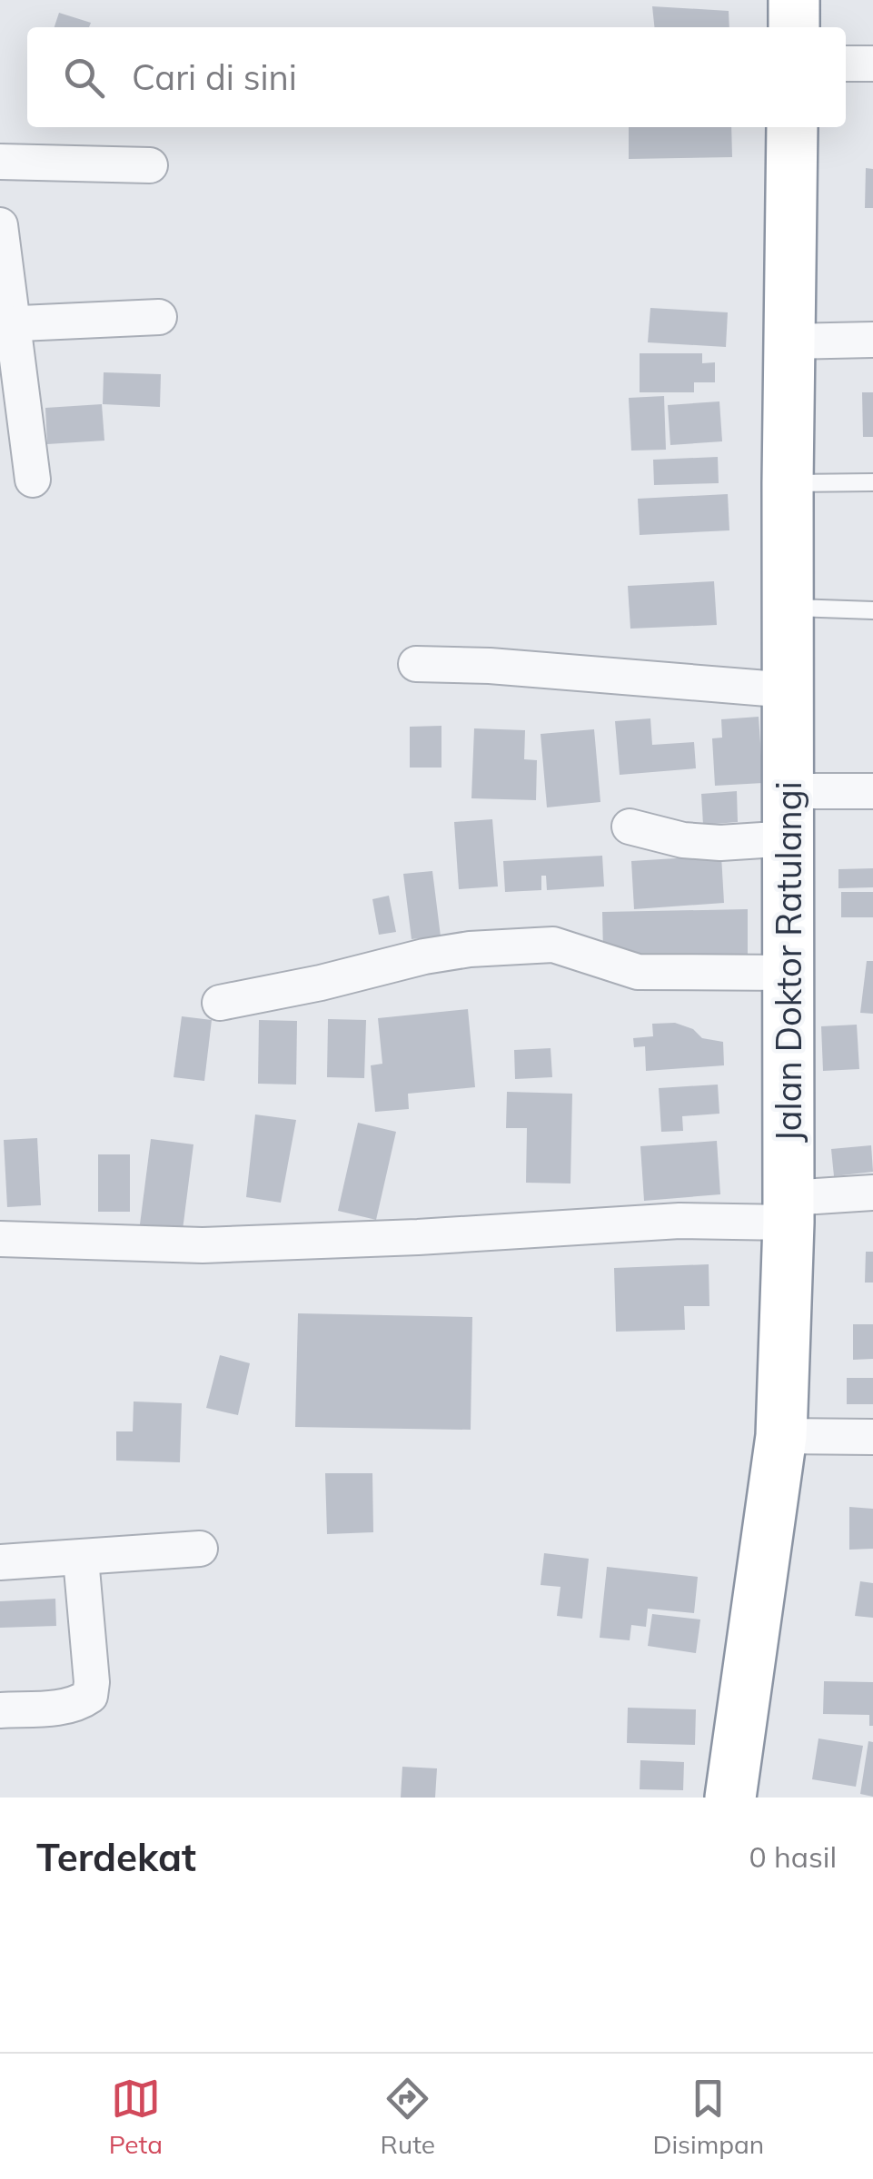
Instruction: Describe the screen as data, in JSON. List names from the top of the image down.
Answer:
{
  "streets": {
    "highway": ["Jalan Doktor Ratulangi"]
  },
  "page": {
    "search": "Cari di sini",
    "heading": ["Terdekat", "0 hasil"],
    "nav": ["Peta", "Rute", "Disimpan"]
  }
}
